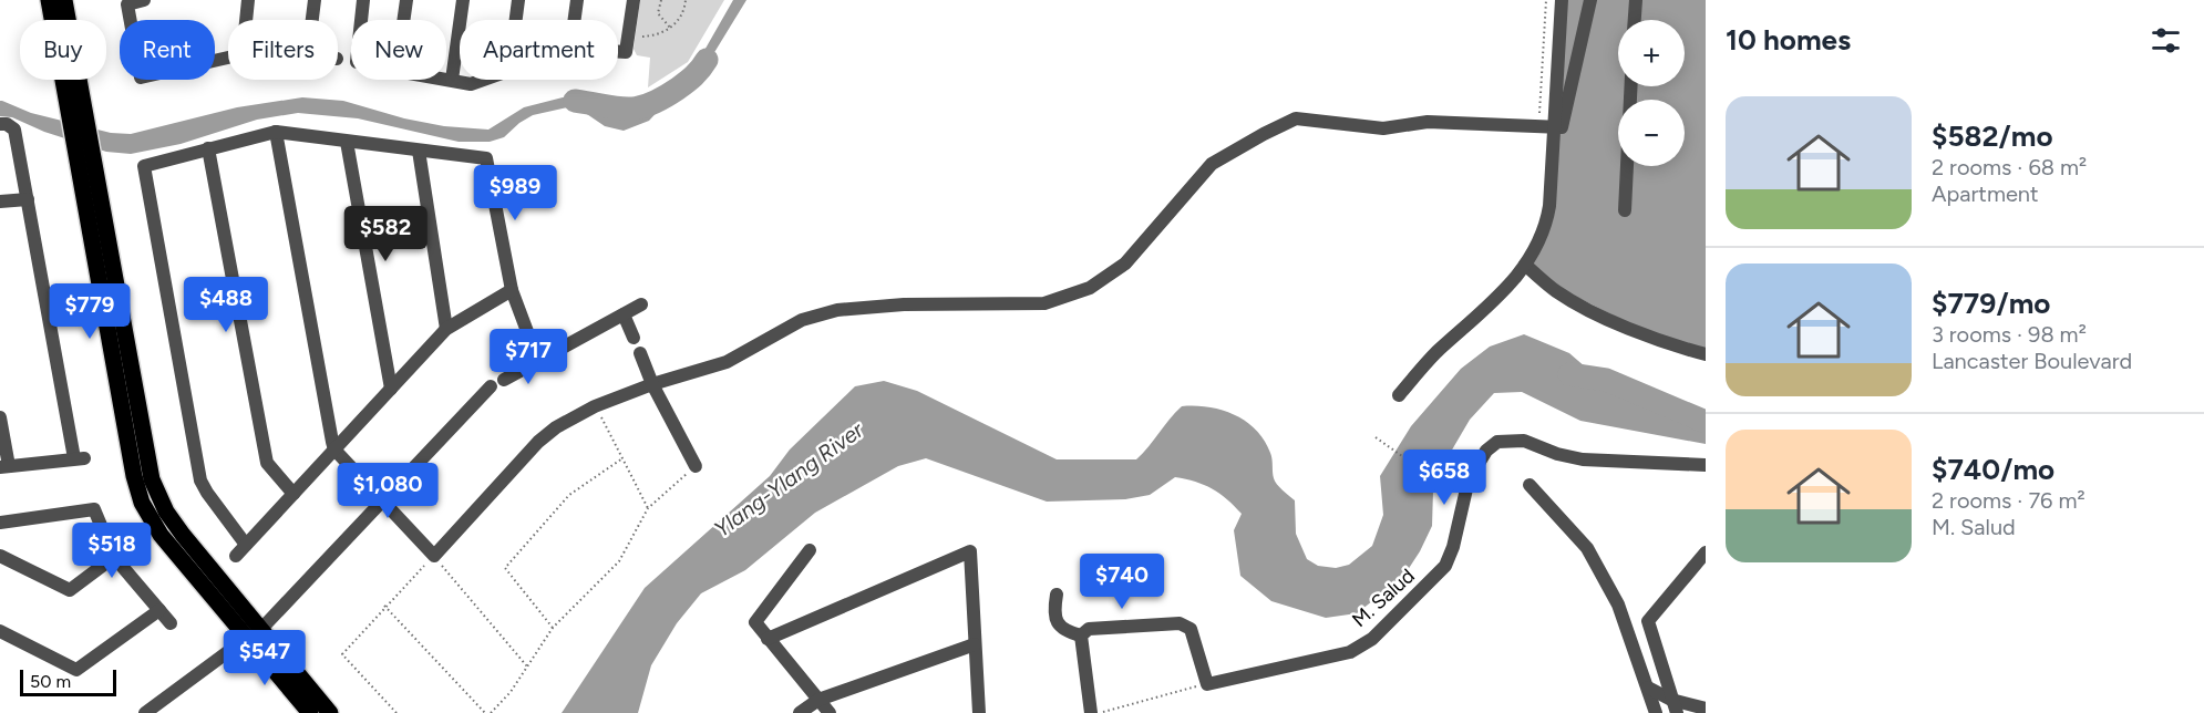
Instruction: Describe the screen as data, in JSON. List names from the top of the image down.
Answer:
{
  "streets": {
    "street": ["M. Salud"]
  },
  "water": ["Ylang-Ylang River"],
  "scale_bar": "50 m",
  "page": {
    "heading": "10 homes",
    "map_buttons": ["+", "−"],
    "chip": [
      "Buy",
      "Rent",
      "Filters",
      "New",
      "Apartment"
    ],
    "list": [
      {
        "name": "$582/mo",
        "note": "2 rooms · 68 m² · Apartment"
      },
      {
        "name": "$779/mo",
        "note": "3 rooms · 98 m² · Lancaster Boulevard"
      },
      {
        "name": "$740/mo",
        "note": "2 rooms · 76 m² · M. Salud"
      }
    ],
    "price": [
      "$989",
      "$582",
      "$488",
      "$779",
      "$717",
      "$658",
      "$1,080",
      "$518",
      "$740",
      "$547"
    ],
    "scale": "50 m"
  }
}
